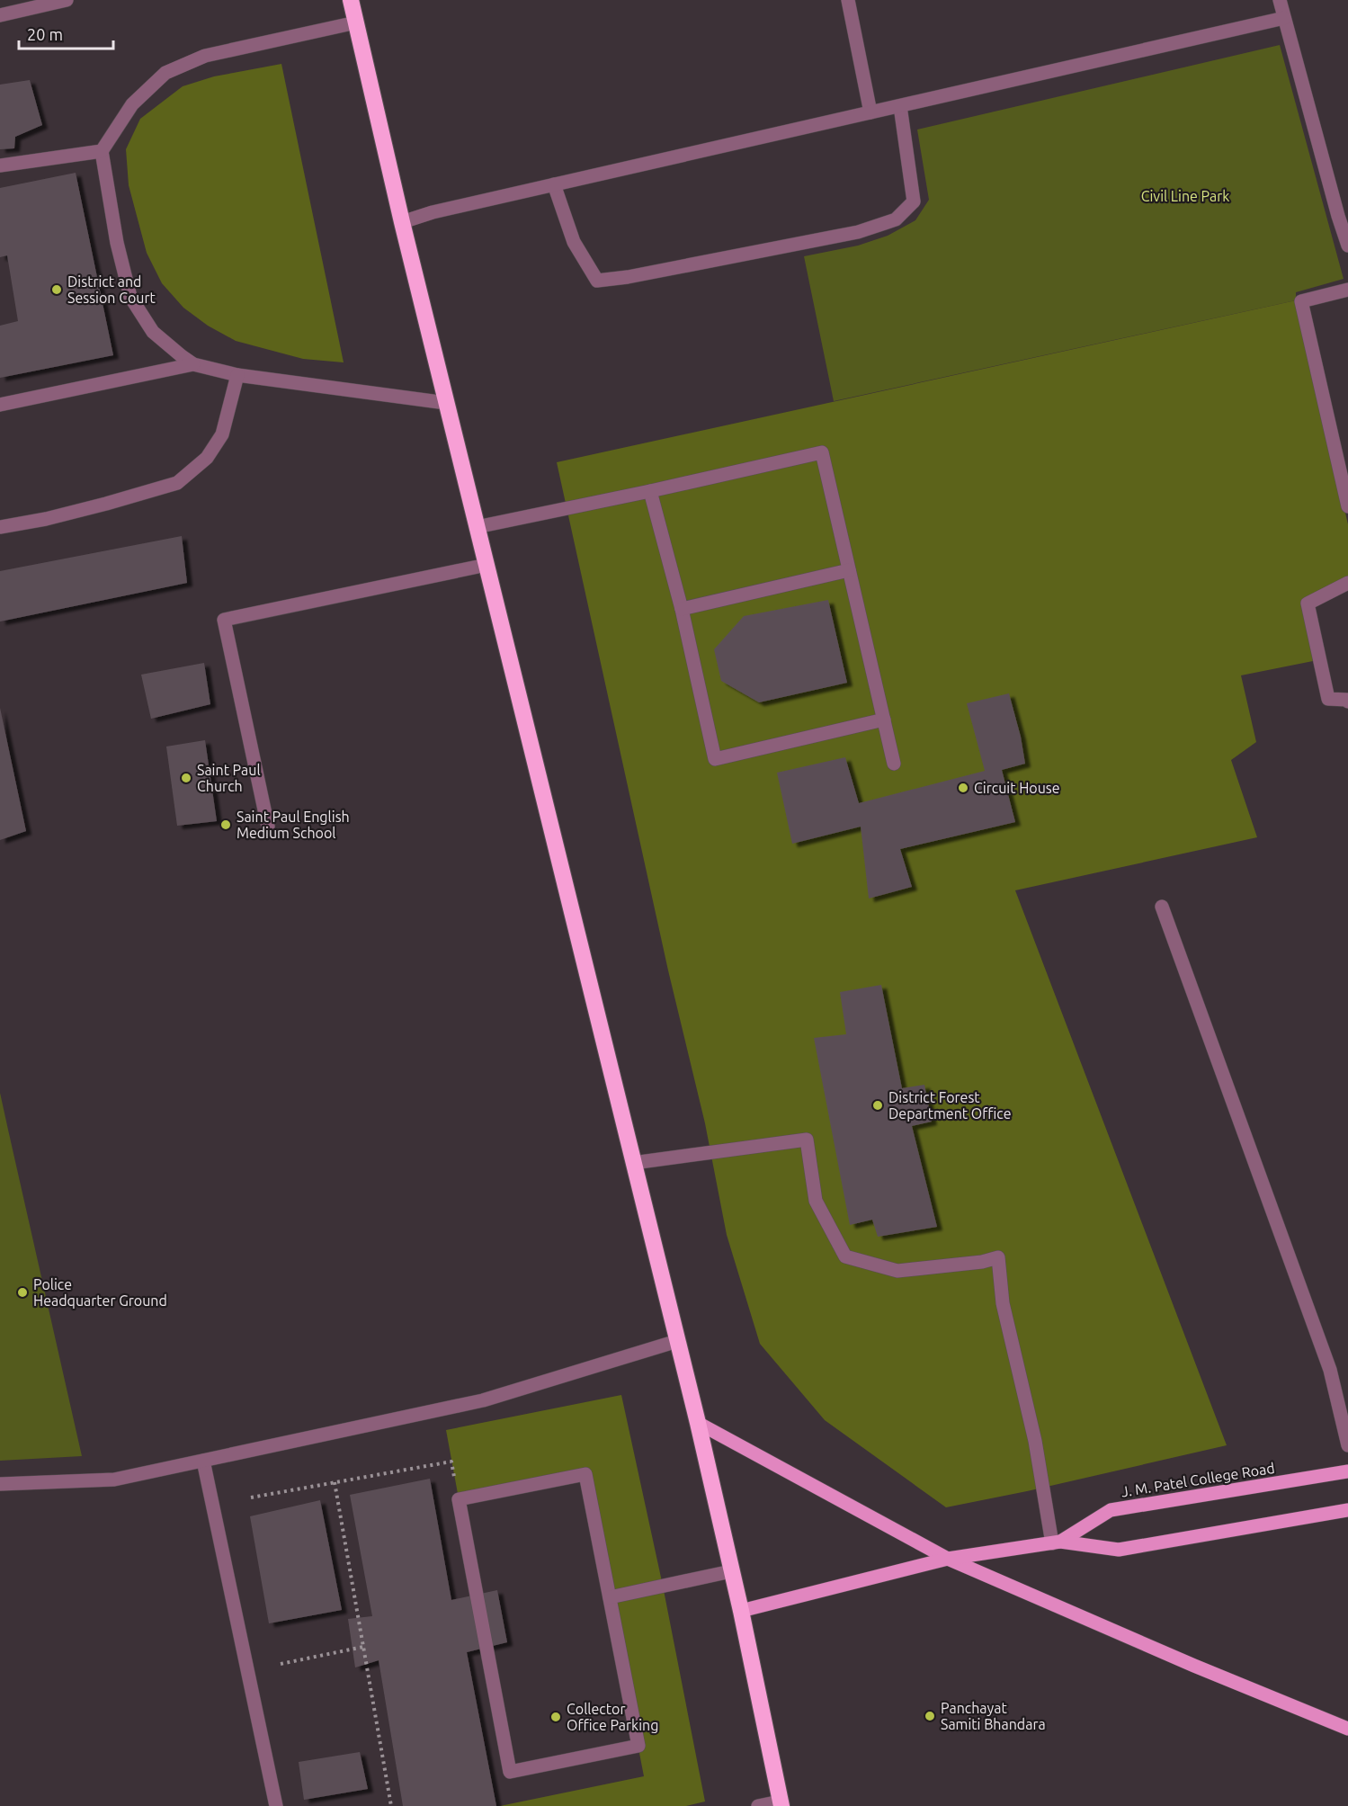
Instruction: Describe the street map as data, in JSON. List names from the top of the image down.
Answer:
{
  "streets": {
    "main road": ["J. M. Patel College Road"]
  },
  "parks": ["Civil Line Park"],
  "places": [
    "District and Session Court",
    "Saint Paul Church",
    "Circuit House",
    "Saint Paul English Medium School",
    "District Forest Department Office",
    "Police Headquarter Ground",
    "Panchayat Samiti Bhandara",
    "Collector Office Parking"
  ],
  "scale_bar": "20 m"
}
